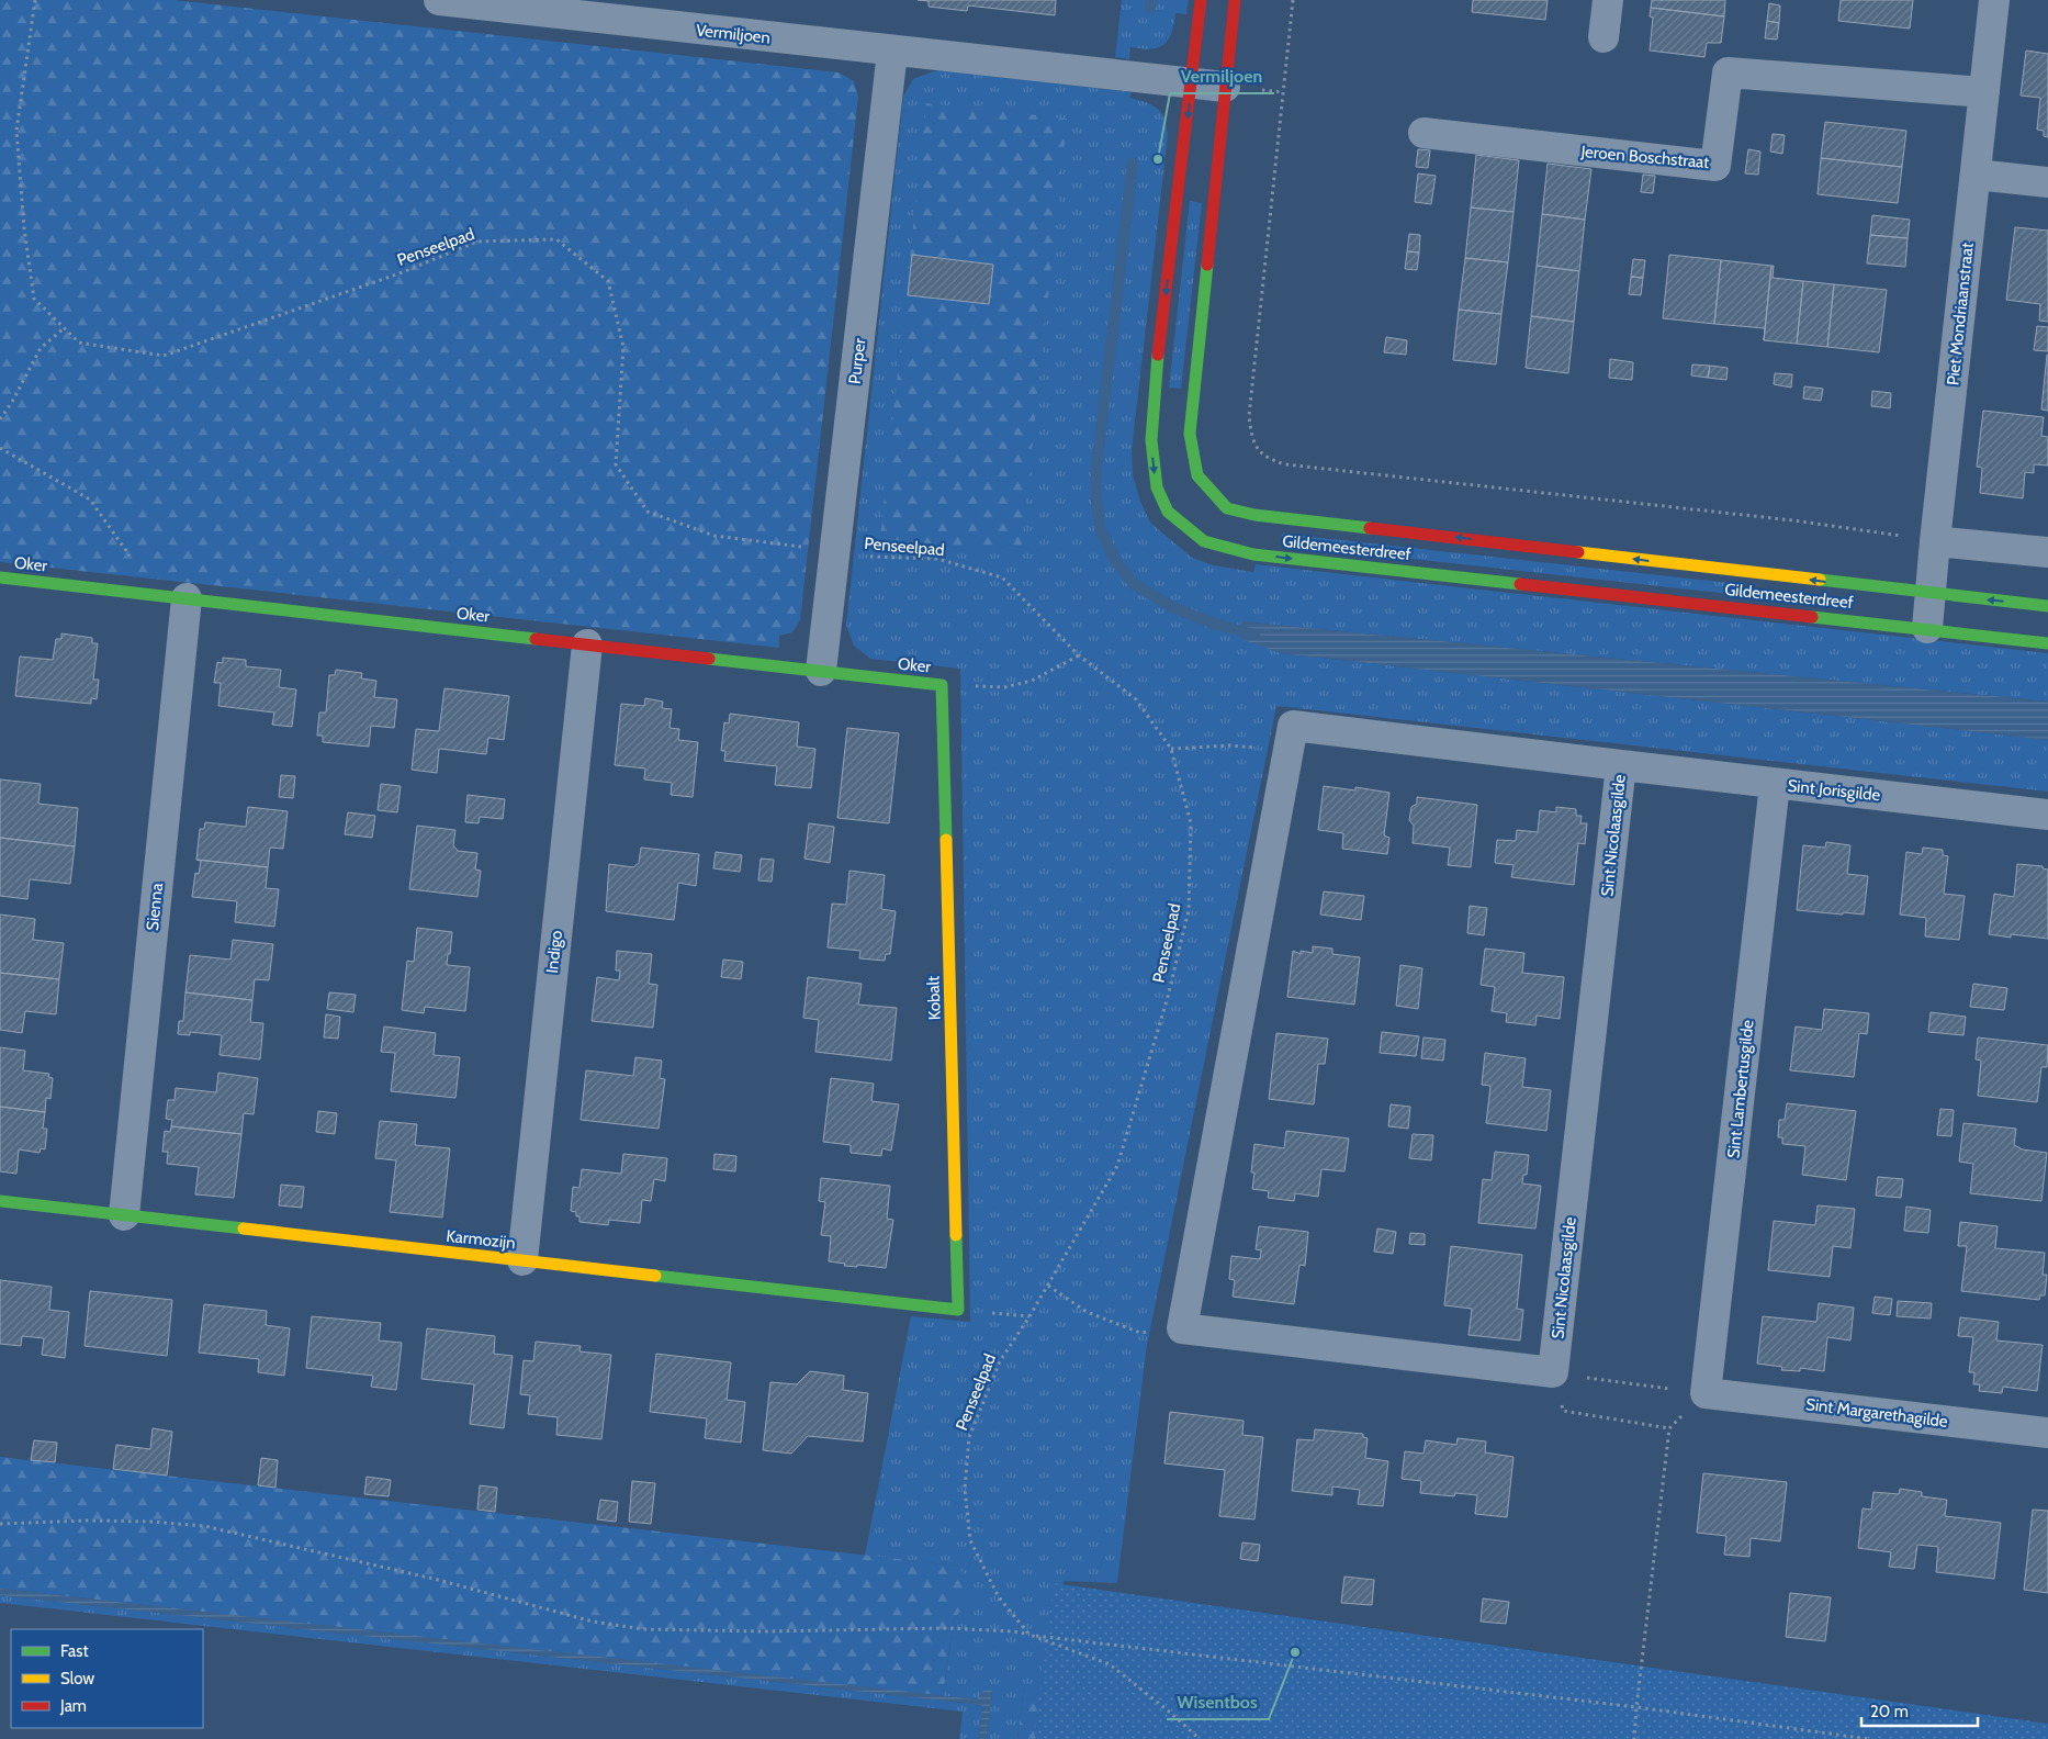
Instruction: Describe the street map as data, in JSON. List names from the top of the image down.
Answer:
{
  "streets": {
    "street": [
      "Vermiljoen",
      "Jeroen Boschstraat",
      "Piet Mondriaanstraat",
      "Purper",
      "Gildemeesterdreef",
      "Oker",
      "Sint Jorisgilde",
      "Sint Nicolaasgilde",
      "Sienna",
      "Indigo",
      "Kobalt",
      "Sint Lambertusgilde",
      "Karmozijn",
      "Sint Margarethagilde"
    ],
    "path": ["Penseelpad"]
  },
  "crossings": [
    ["Vermiljoen", "Purper"],
    ["Vermiljoen", "Gildemeesterdreef"],
    ["Jeroen Boschstraat", "Piet Mondriaanstraat"],
    ["Penseelpad", "Purper"],
    ["Piet Mondriaanstraat", "Gildemeesterdreef"],
    ["Purper", "Oker"],
    ["Oker", "Sienna"],
    ["Oker", "Indigo"],
    ["Oker", "Kobalt"],
    ["Sint Jorisgilde", "Sint Nicolaasgilde"],
    ["Sint Jorisgilde", "Sint Lambertusgilde"],
    ["Sienna", "Karmozijn"],
    ["Indigo", "Karmozijn"],
    ["Kobalt", "Karmozijn"],
    ["Sint Lambertusgilde", "Sint Margarethagilde"]
  ],
  "places": ["Vermiljoen", "Wisentbos"],
  "legend": ["Fast", "Slow", "Jam"],
  "scale_bar": "20 m"
}
